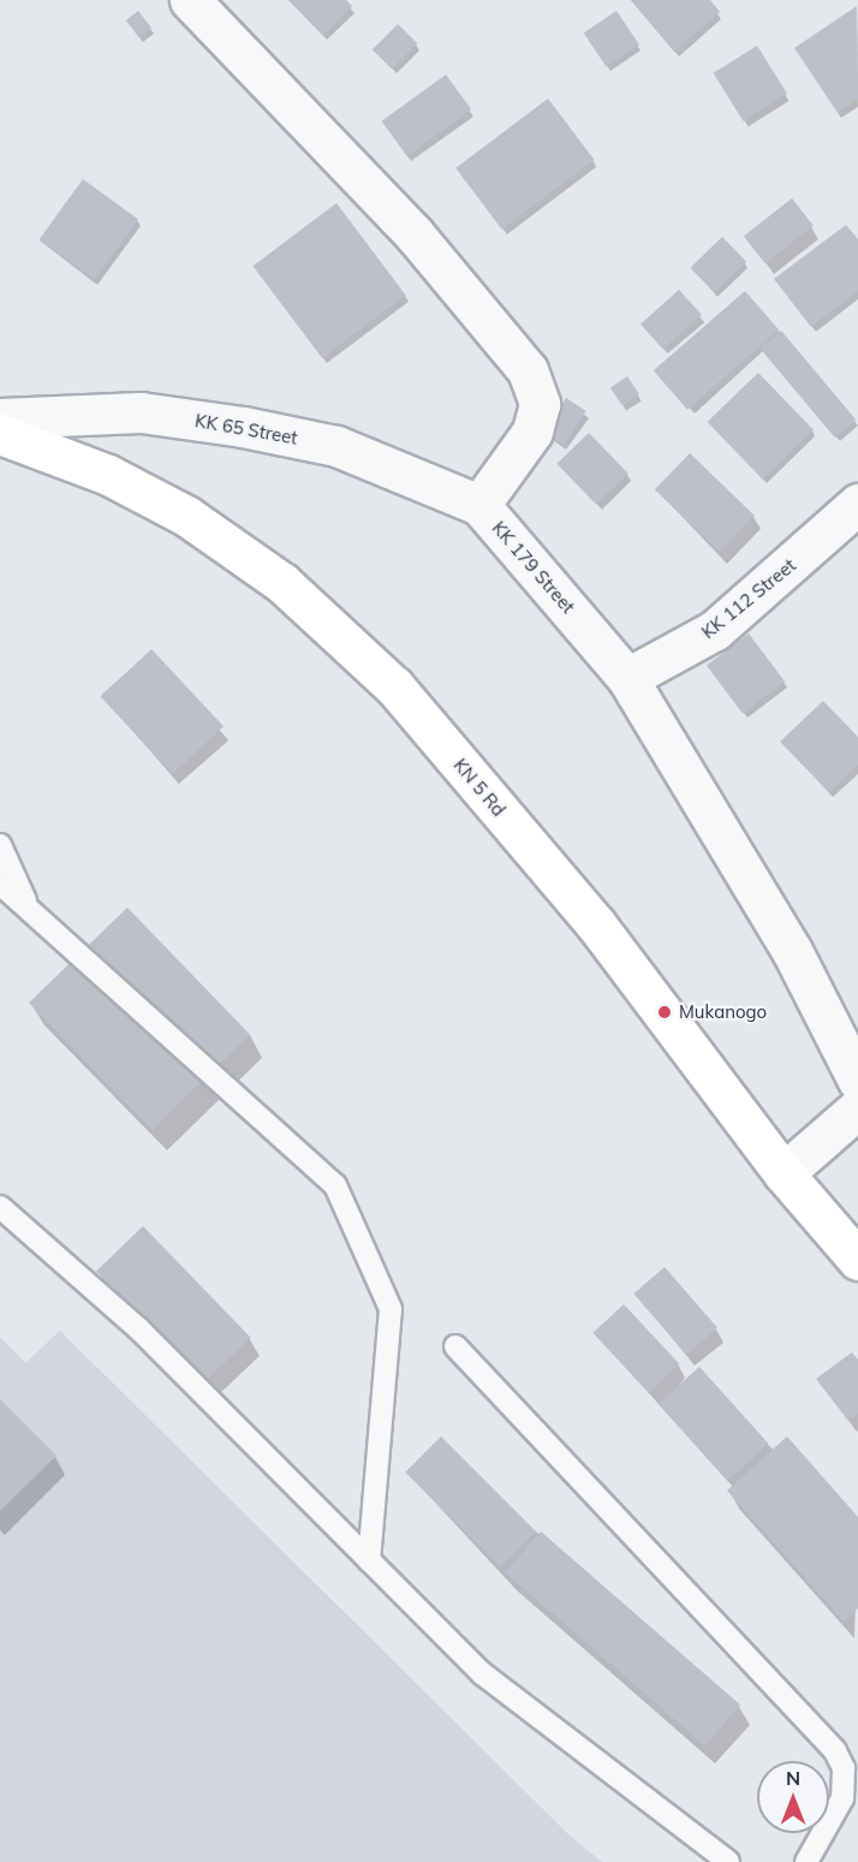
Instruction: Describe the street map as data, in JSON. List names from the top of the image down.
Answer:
{
  "streets": {
    "main road": ["KN 5 Rd"],
    "street": ["KK 65 Street", "KK 179 Street", "KK 112 Street"]
  },
  "crossings": [
    ["KK 65 Street", "KK 179 Street"],
    ["KK 179 Street", "KK 112 Street"]
  ],
  "places": ["Mukanogo"],
  "north": "top"
}
